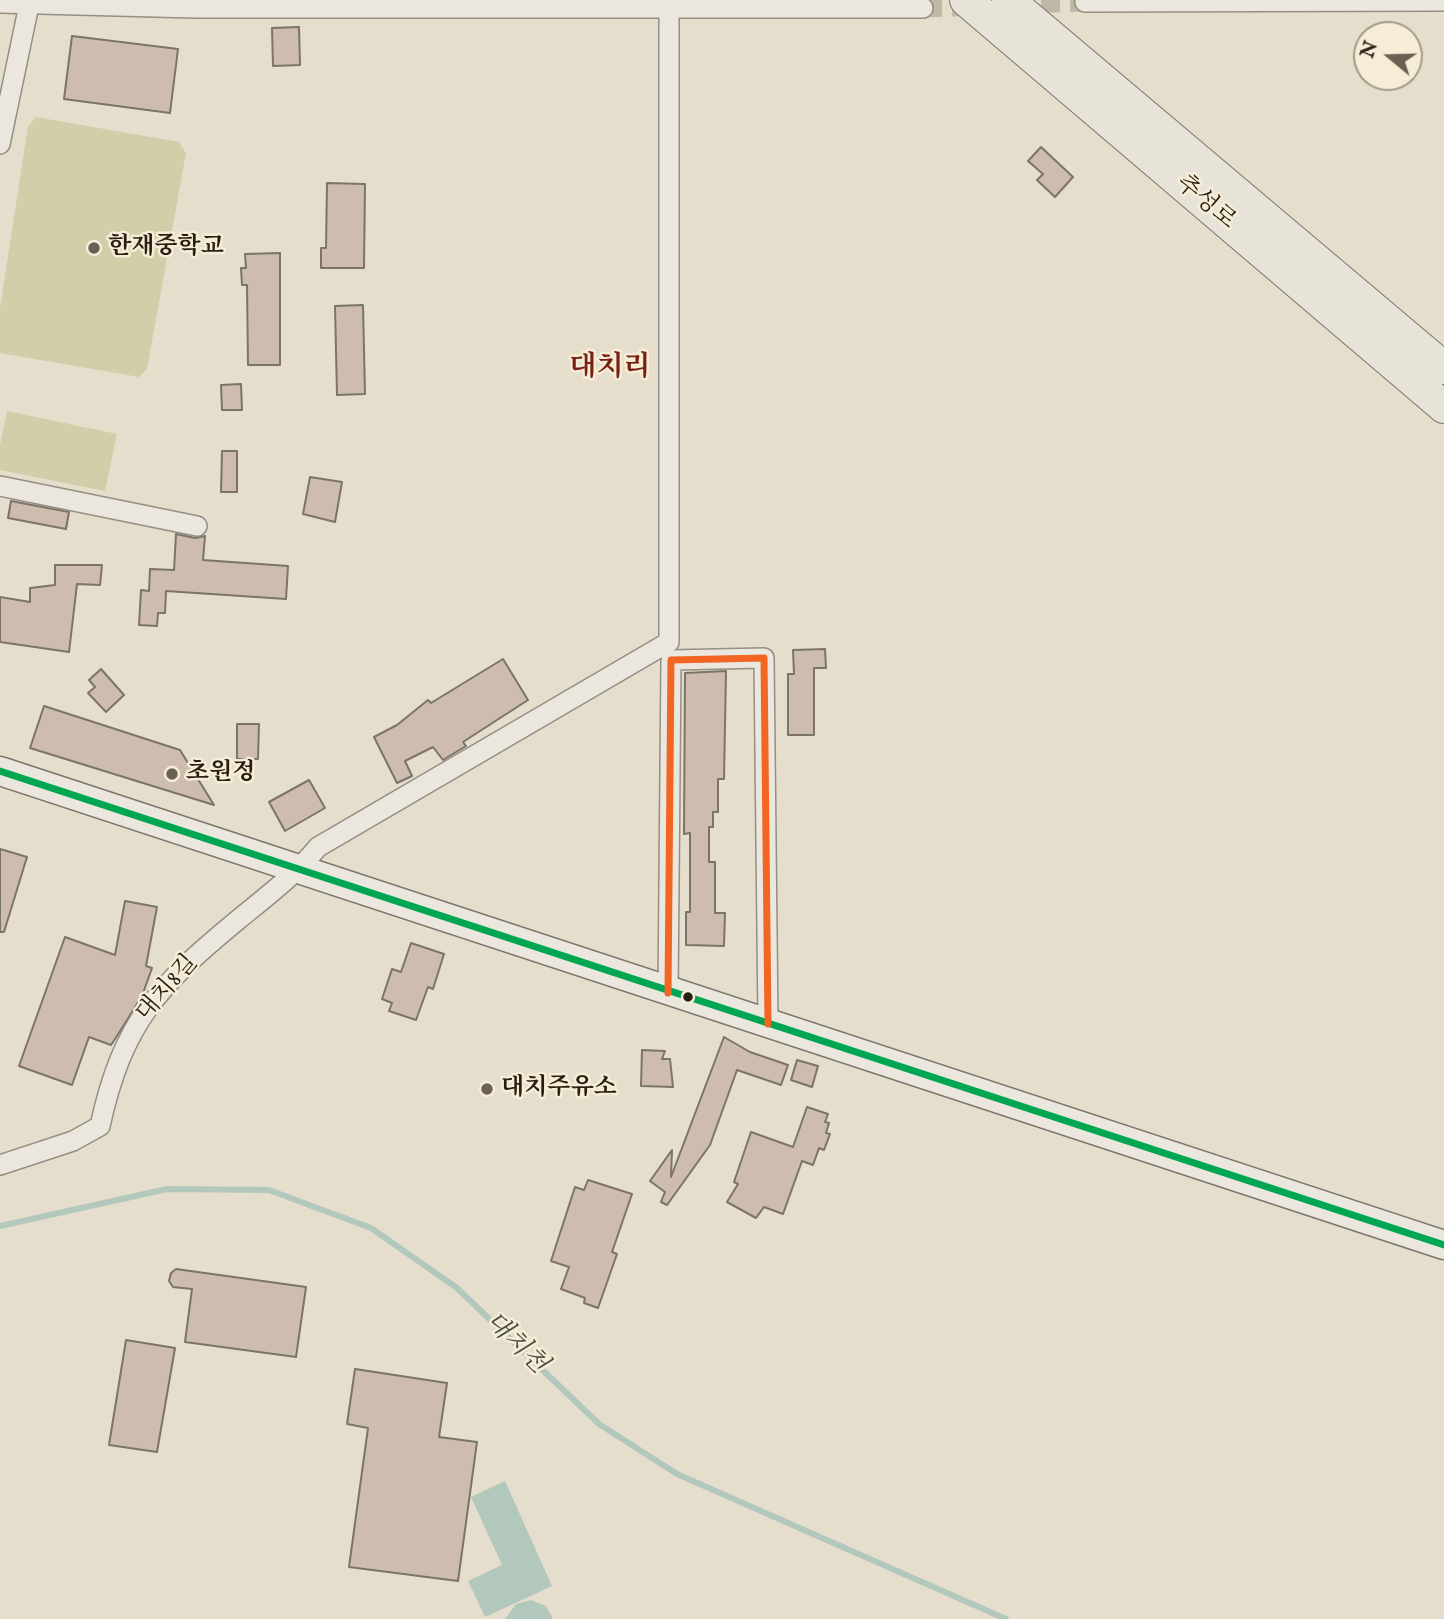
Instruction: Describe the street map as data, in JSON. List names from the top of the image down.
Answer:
{
  "streets": {
    "main road": ["추성로"],
    "street": ["대치8길"]
  },
  "districts": ["대치리"],
  "water": ["대치천"],
  "places": ["한재중학교", "초원정", "대치주유소"],
  "north": "left"
}
